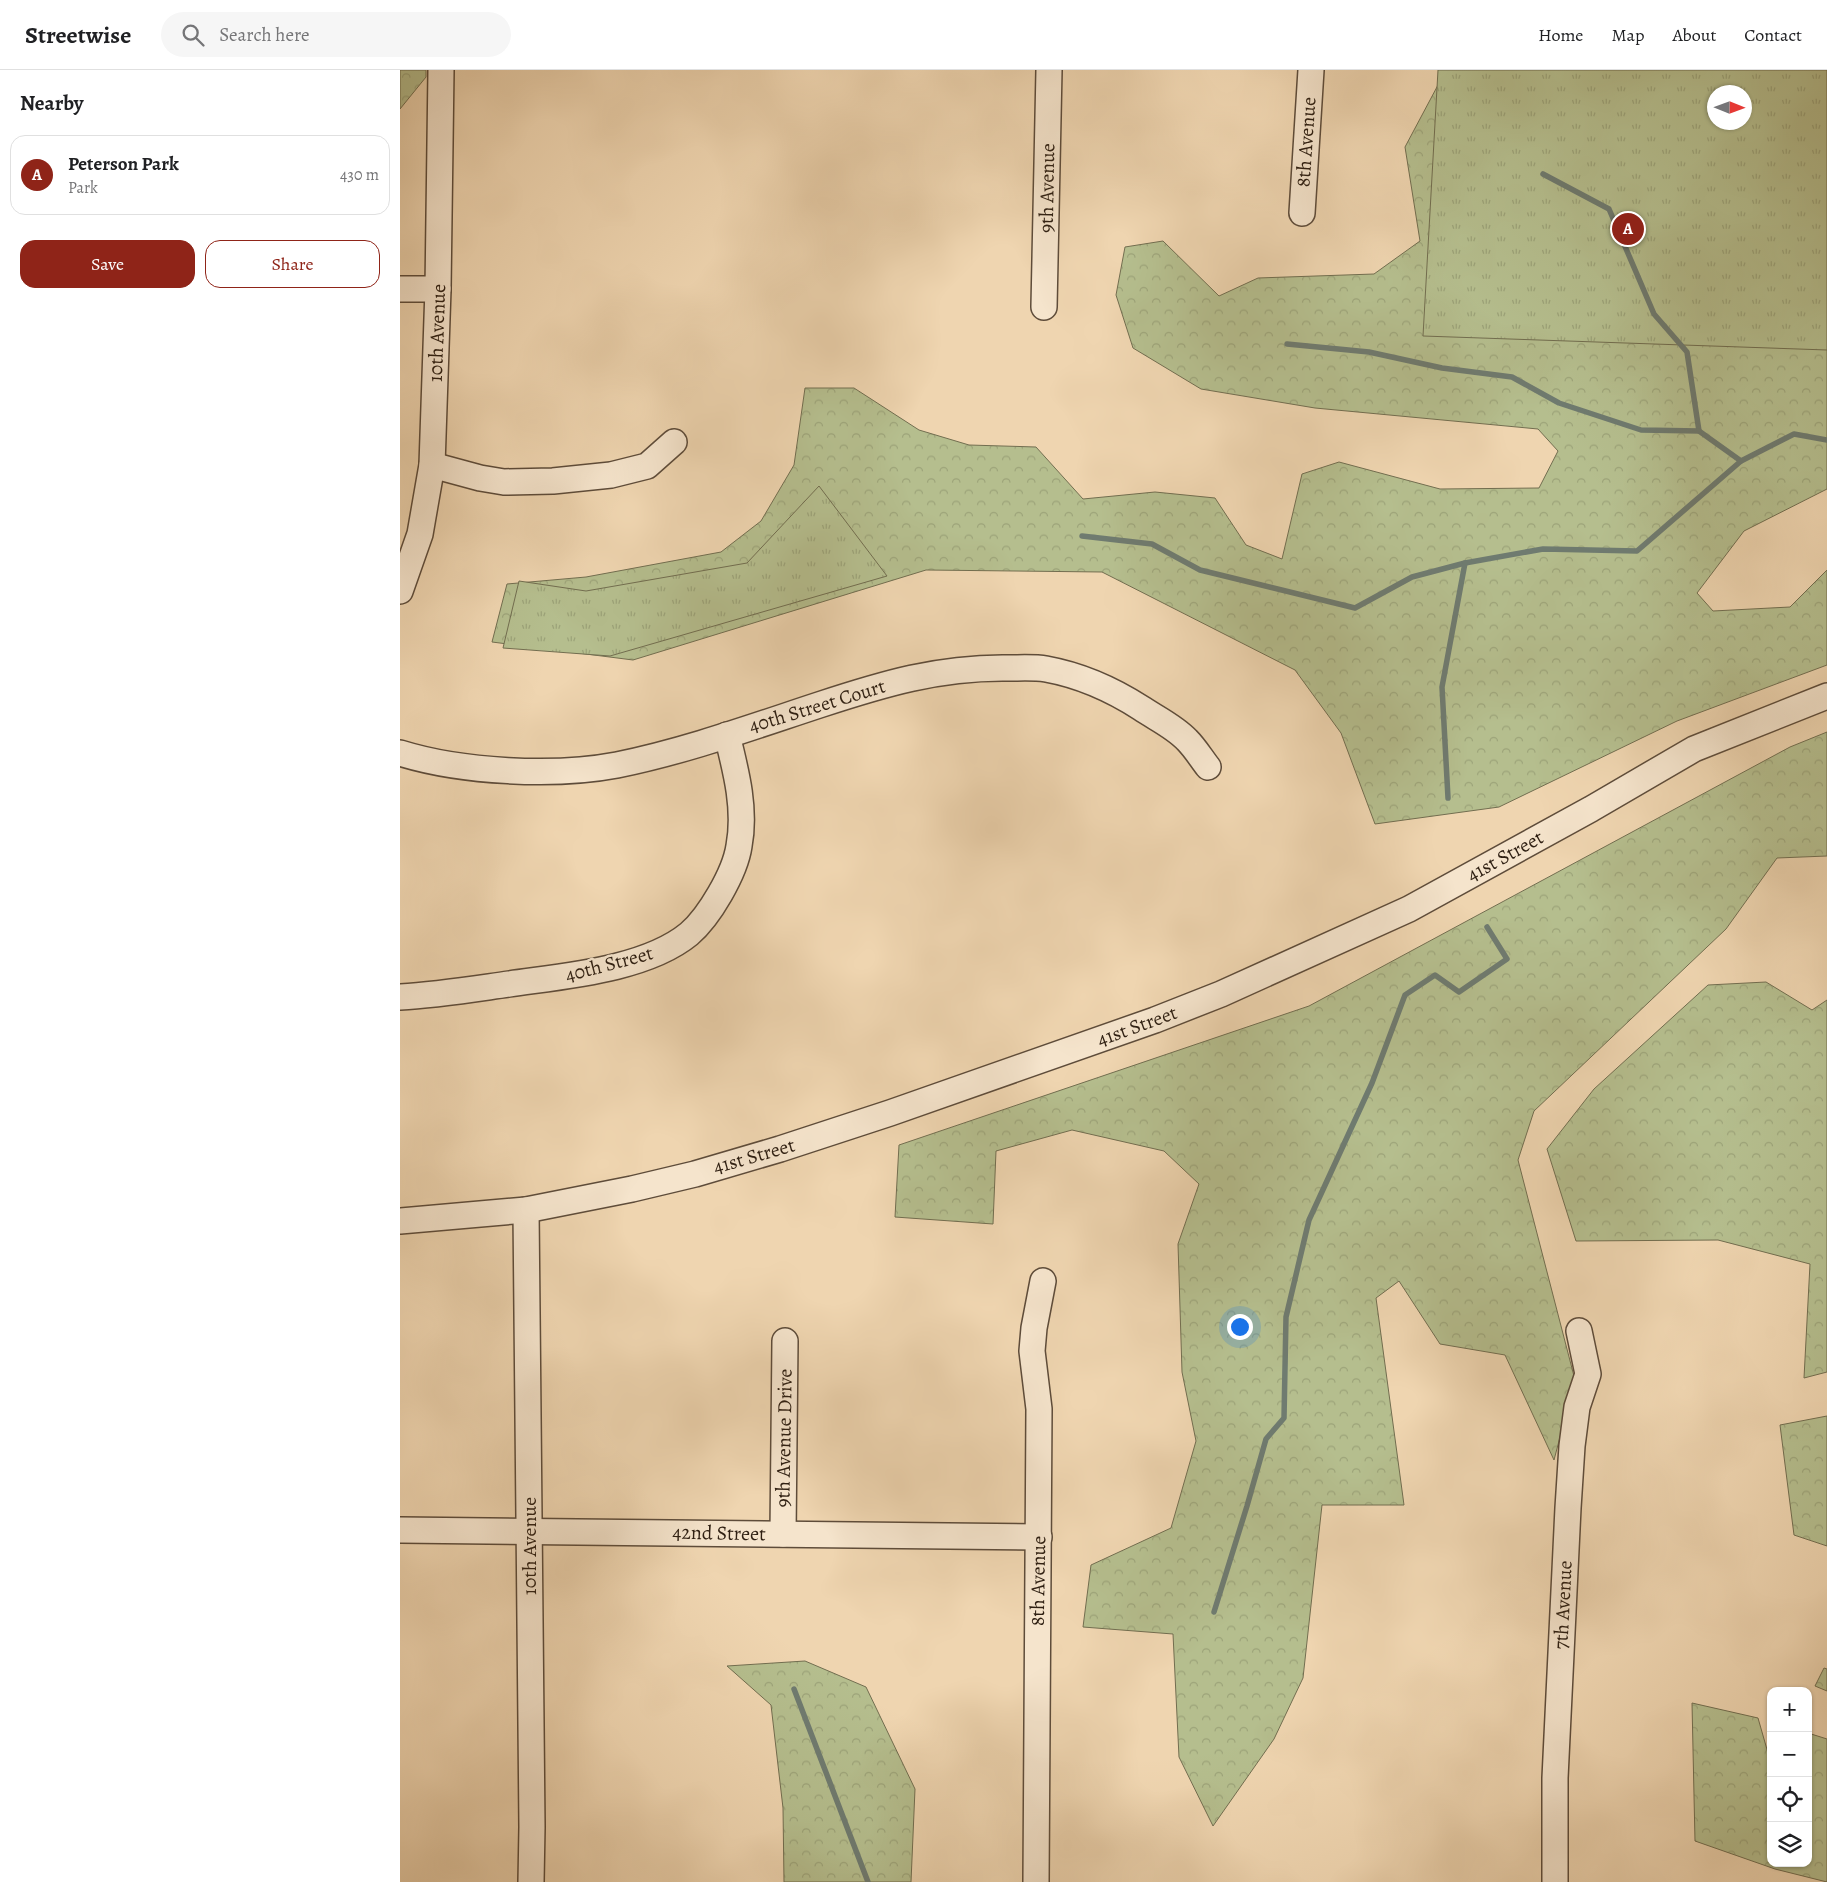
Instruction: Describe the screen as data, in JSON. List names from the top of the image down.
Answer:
{
  "streets": {
    "street": [
      "8th Avenue",
      "9th Avenue",
      "10th Avenue",
      "40th Street Court",
      "41st Street",
      "40th Street",
      "9th Avenue Drive",
      "42nd Street",
      "7th Avenue"
    ]
  },
  "crossings": [
    ["8th Avenue", "42nd Street"],
    ["10th Avenue", "41st Street"],
    ["10th Avenue", "42nd Street"],
    ["40th Street Court", "40th Street"],
    ["9th Avenue Drive", "42nd Street"]
  ],
  "north": "right",
  "page": {
    "header": "Streetwise",
    "search": "Search here",
    "nav": [
      "Home",
      "Map",
      "About",
      "Contact"
    ],
    "heading": "Nearby",
    "list": [
      {
        "mark": "A",
        "name": "Peterson Park",
        "note": "Park",
        "value": "430 m"
      }
    ],
    "pins": "A",
    "buttons": ["Save", "Share"],
    "map_buttons": ["+", "−"]
  }
}
